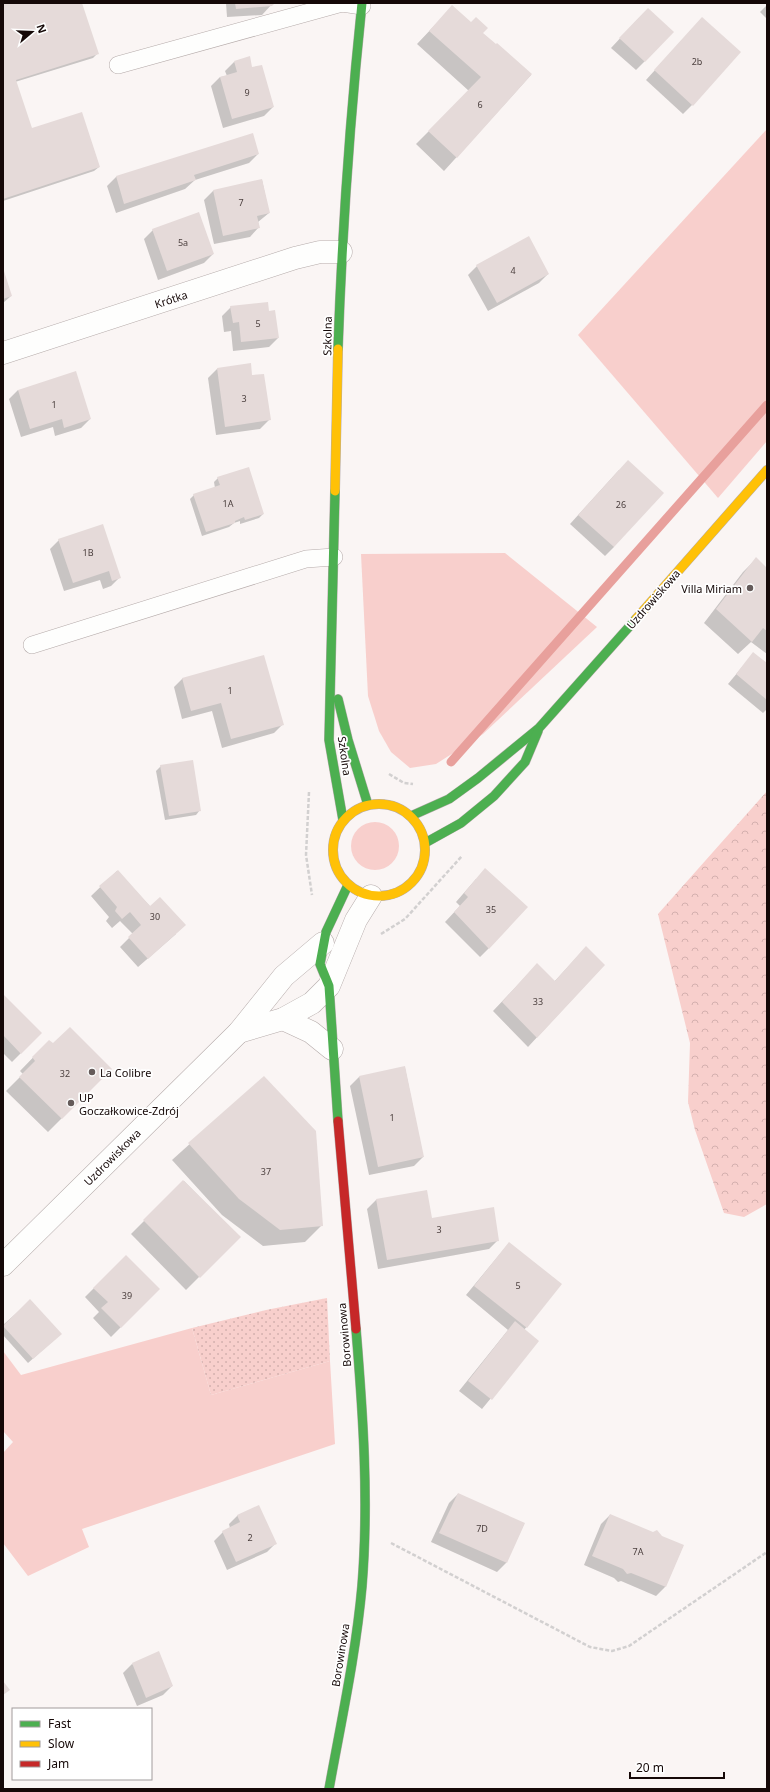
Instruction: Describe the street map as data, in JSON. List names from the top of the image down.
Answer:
{
  "streets": {
    "street": [
      "Krótka",
      "Szkolna",
      "Uzdrowiskowa",
      "Borowinowa"
    ]
  },
  "crossings": [
    ["Krótka", "Szkolna"],
    ["Szkolna", "Uzdrowiskowa"],
    ["Szkolna", "Borowinowa"],
    ["Uzdrowiskowa", "Borowinowa"]
  ],
  "places": ["Villa Miriam", "La Colibre", "UP Goczałkowice-Zdrój"],
  "house_numbers": [
    "2b",
    "9",
    "6",
    "7",
    "5a",
    "4",
    "5",
    "3",
    "1",
    "1A",
    "26",
    "1B",
    "1",
    "35",
    "30",
    "33",
    "32",
    "1",
    "37",
    "3",
    "5",
    "39",
    "7D",
    "2",
    "7A"
  ],
  "legend": ["Fast", "Slow", "Jam"],
  "scale_bar": "20 m",
  "north": "right"
}
